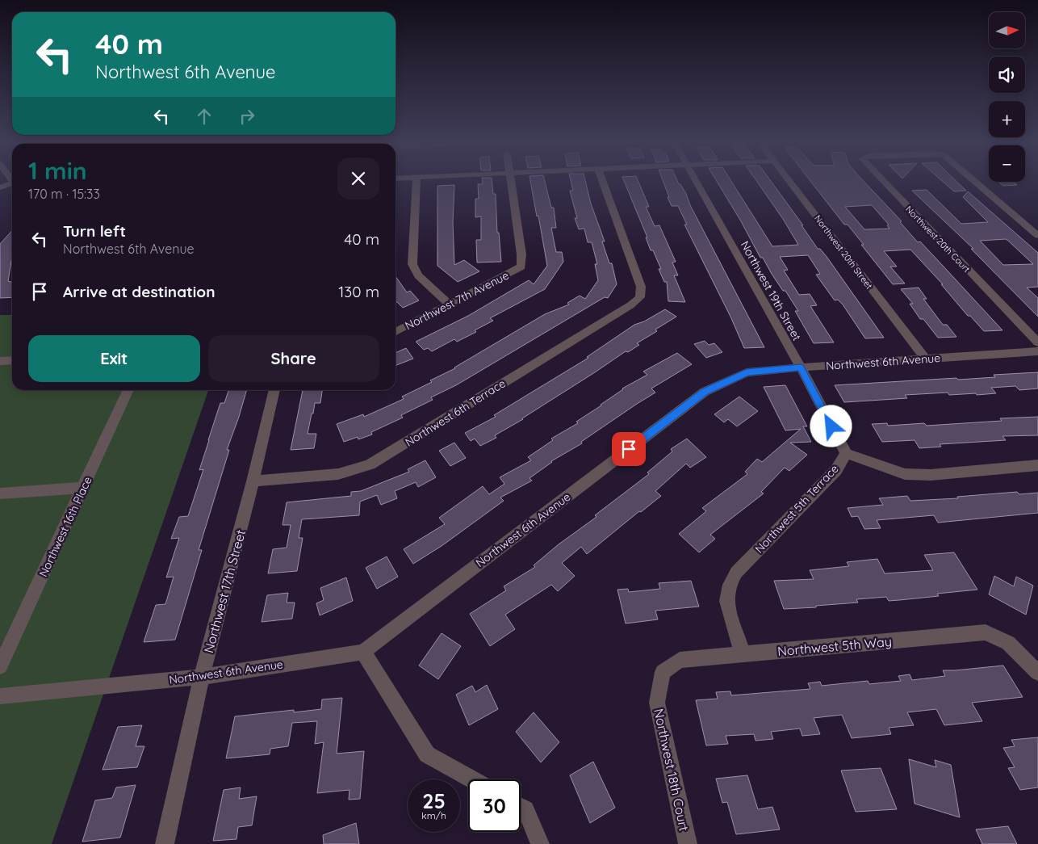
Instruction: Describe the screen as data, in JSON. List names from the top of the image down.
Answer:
{
  "streets": {
    "street": [
      "Northwest 20th Court",
      "Northwest 20th Street",
      "Northwest 19th Street",
      "Northwest 7th Avenue",
      "Northwest 6th Avenue",
      "Northwest 6th Terrace",
      "Northwest 5th Terrace",
      "Northwest 16th Place",
      "Northwest 17th Street",
      "Northwest 5th Way",
      "Northwest 18th Court"
    ]
  },
  "crossings": [
    ["Northwest 20th Street", "Northwest 6th Avenue"],
    ["Northwest 19th Street", "Northwest 6th Avenue"],
    ["Northwest 19th Street", "Northwest 5th Terrace"],
    ["Northwest 6th Avenue", "Northwest 17th Street"],
    ["Northwest 6th Terrace", "Northwest 17th Street"],
    ["Northwest 5th Terrace", "Northwest 5th Way"],
    ["Northwest 5th Way", "Northwest 18th Court"]
  ],
  "north": "right",
  "page": {
    "map_buttons": ["+", "−"],
    "turn": ["40 m", "Northwest 6th Avenue"],
    "heading": ["1 min", "170 m · 15:33"],
    "list": [
      {
        "name": "Turn left",
        "note": "Northwest 6th Avenue",
        "value": "40 m"
      },
      {
        "name": "Arrive at destination",
        "value": "130 m"
      }
    ],
    "buttons": ["Exit", "Share"],
    "speed": "25 km/h",
    "limit": "30"
  }
}
